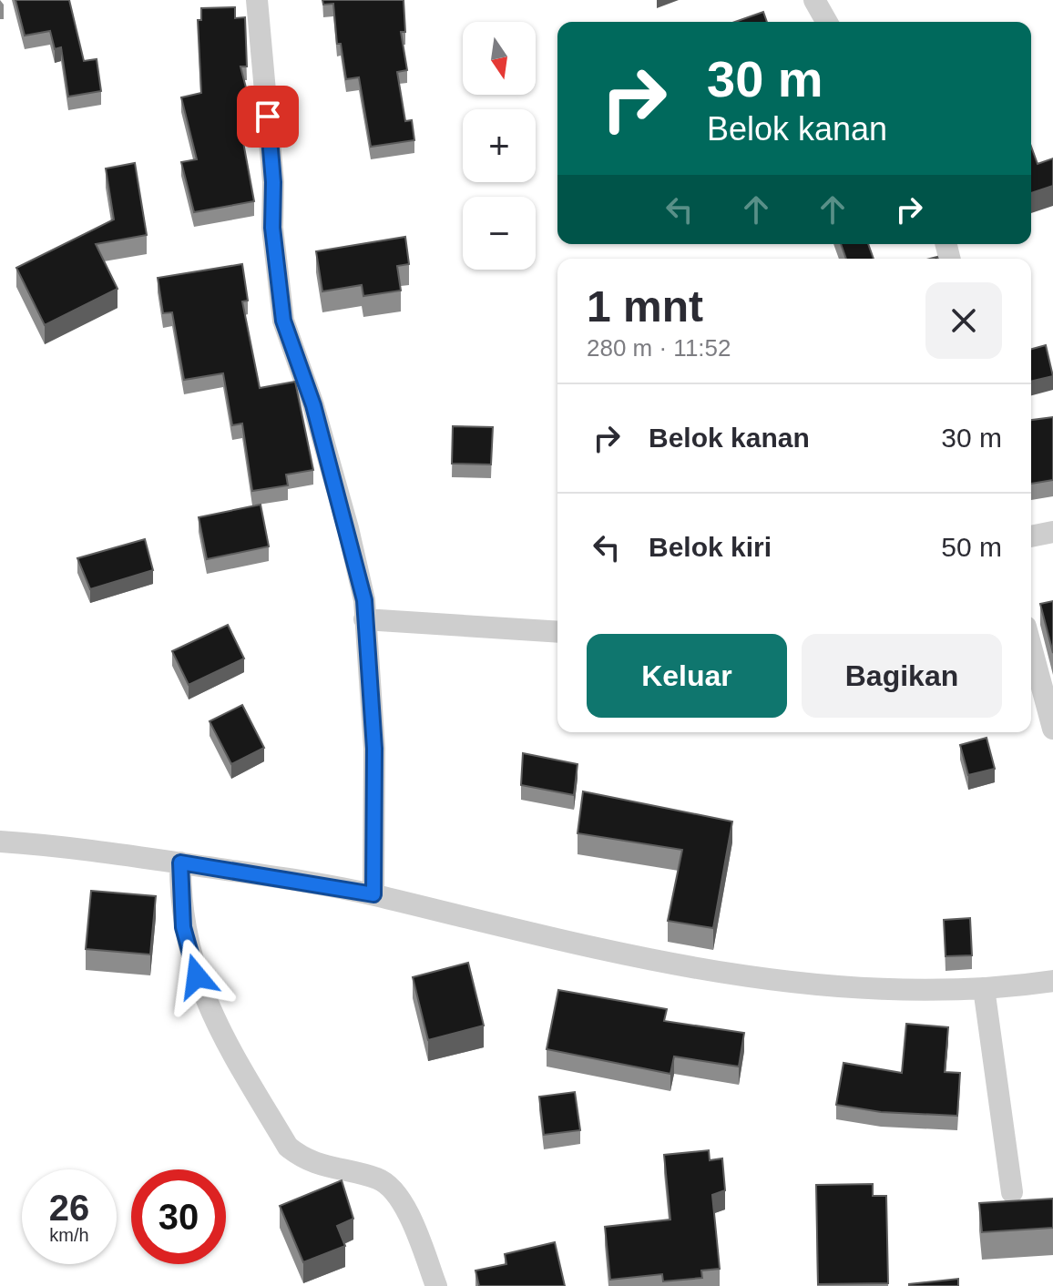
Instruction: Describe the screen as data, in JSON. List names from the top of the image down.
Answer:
{
  "north": "bottom",
  "page": {
    "map_buttons": ["+", "−"],
    "turn": ["30 m", "Belok kanan"],
    "heading": ["1 mnt", "280 m · 11:52"],
    "list": [
      {
        "name": "Belok kanan",
        "value": "30 m"
      },
      {
        "name": "Belok kiri",
        "value": "50 m"
      }
    ],
    "buttons": ["Keluar", "Bagikan"],
    "speed": "26 km/h",
    "limit": "30"
  }
}
